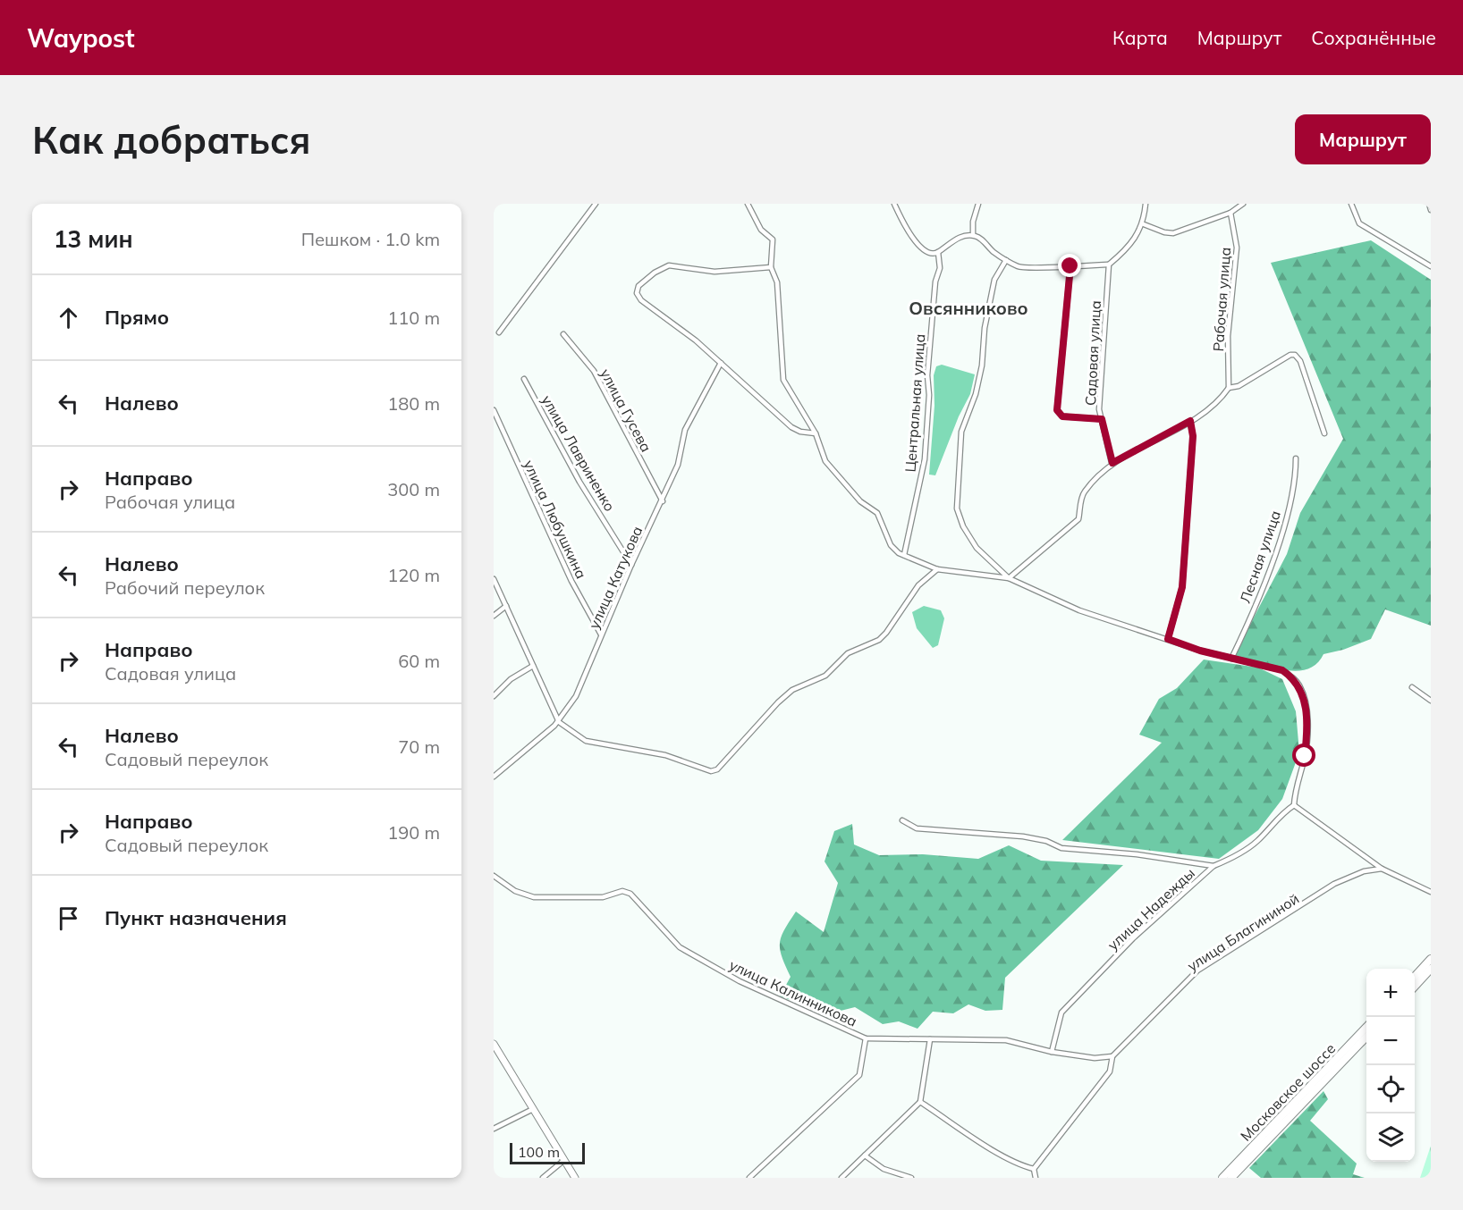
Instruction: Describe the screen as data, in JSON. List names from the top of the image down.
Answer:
{
  "streets": {
    "main road": ["Московское шоссе"],
    "street": [
      "Рабочая улица",
      "Садовая улица",
      "Центральная улица",
      "улица Гусева",
      "улица Лавриненко",
      "улица Любушкина",
      "Лесная улица",
      "улица Катукова",
      "улица Надежды",
      "улица Благининой",
      "улица Калинникова"
    ]
  },
  "crossings": [
    ["улица Гусева", "улица Катукова"],
    ["улица Лавриненко", "улица Катукова"],
    ["улица Любушкина", "улица Катукова"],
    ["улица Надежды", "улица Калинникова"],
    ["улица Благининой", "улица Калинникова"]
  ],
  "districts": ["Овсянниково"],
  "scale_bar": "100 m",
  "page": {
    "header": "Waypost",
    "nav": ["Карта", "Маршрут", "Сохранённые"],
    "buttons": "Маршрут",
    "title": "Как добраться",
    "heading": ["13 мин", "Пешком · 1.0 km"],
    "list": [
      ["Прямо", "110 m"],
      ["Налево", "180 m"],
      ["Направо", "Рабочая улица", "300 m"],
      ["Налево", "Рабочий переулок", "120 m"],
      ["Направо", "Садовая улица", "60 m"],
      ["Налево", "Садовый переулок", "70 m"],
      ["Направо", "Садовый переулок", "190 m"],
      "Пункт назначения"
    ],
    "map_buttons": ["+", "−"],
    "scale": "100 m"
  }
}
